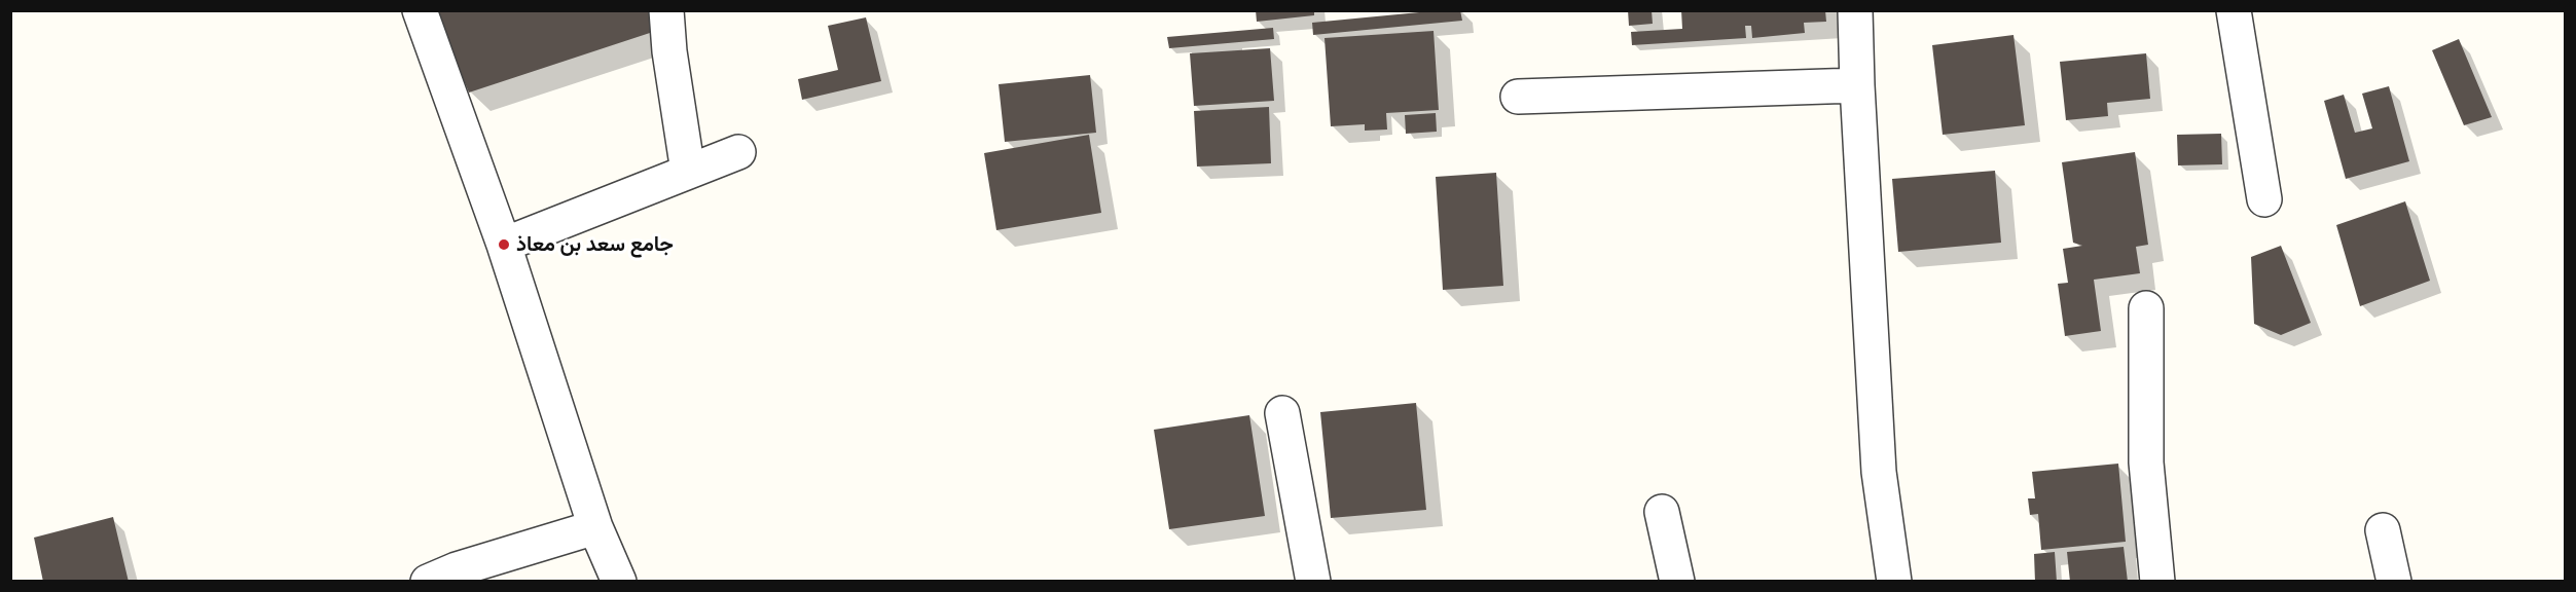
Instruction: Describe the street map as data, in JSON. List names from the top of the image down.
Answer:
{
  "places": ["جامع سعد بن معاذ"]
}
